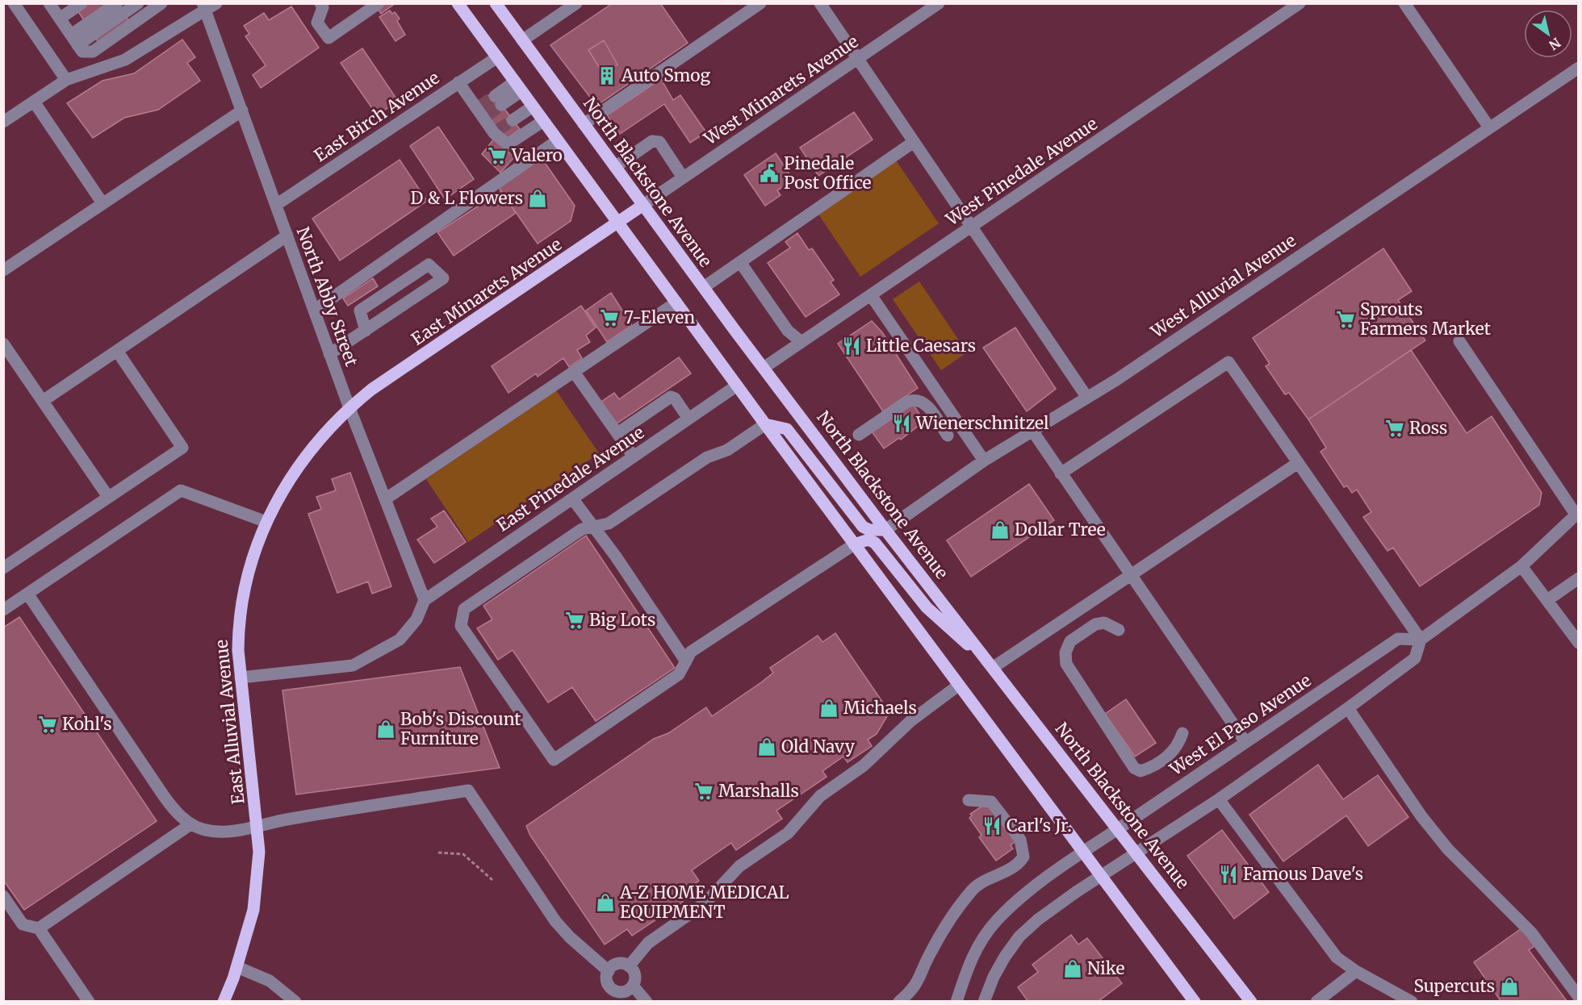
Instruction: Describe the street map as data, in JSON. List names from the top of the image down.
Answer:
{
  "streets": {
    "main road": ["North Blackstone Avenue", "East Minarets Avenue", "East Alluvial Avenue"],
    "street": [
      "West Minarets Avenue",
      "East Birch Avenue",
      "West Pinedale Avenue",
      "West Alluvial Avenue",
      "North Abby Street",
      "East Pinedale Avenue",
      "West El Paso Avenue"
    ]
  },
  "crossings": [
    ["West Minarets Avenue", "North Blackstone Avenue"],
    ["West Minarets Avenue", "East Minarets Avenue"],
    ["East Birch Avenue", "North Abby Street"],
    ["West Pinedale Avenue", "North Blackstone Avenue"],
    ["North Blackstone Avenue", "West Alluvial Avenue"],
    ["North Blackstone Avenue", "East Minarets Avenue"],
    ["North Blackstone Avenue", "West El Paso Avenue"],
    ["East Minarets Avenue", "North Abby Street"],
    ["East Minarets Avenue", "East Alluvial Avenue"],
    ["North Abby Street", "East Pinedale Avenue"],
    ["North Abby Street", "East Alluvial Avenue"]
  ],
  "places": {
    "building": ["Auto Smog"],
    "supermarket": [
      "Valero",
      "7-Eleven",
      "Sprouts Farmers Market",
      "Ross",
      "Big Lots",
      "Kohl's",
      "Marshalls"
    ],
    "public building": ["Pinedale Post Office"],
    "shop": [
      "D & L Flowers",
      "Dollar Tree",
      "Michaels",
      "Bob's Discount Furniture",
      "Old Navy",
      "A-Z HOME MEDICAL EQUIPMENT",
      "Nike",
      "Supercuts"
    ],
    "restaurant": [
      "Little Caesars",
      "Wienerschnitzel",
      "Carl's Jr.",
      "Famous Dave's"
    ]
  },
  "north": "bottom right"
}
